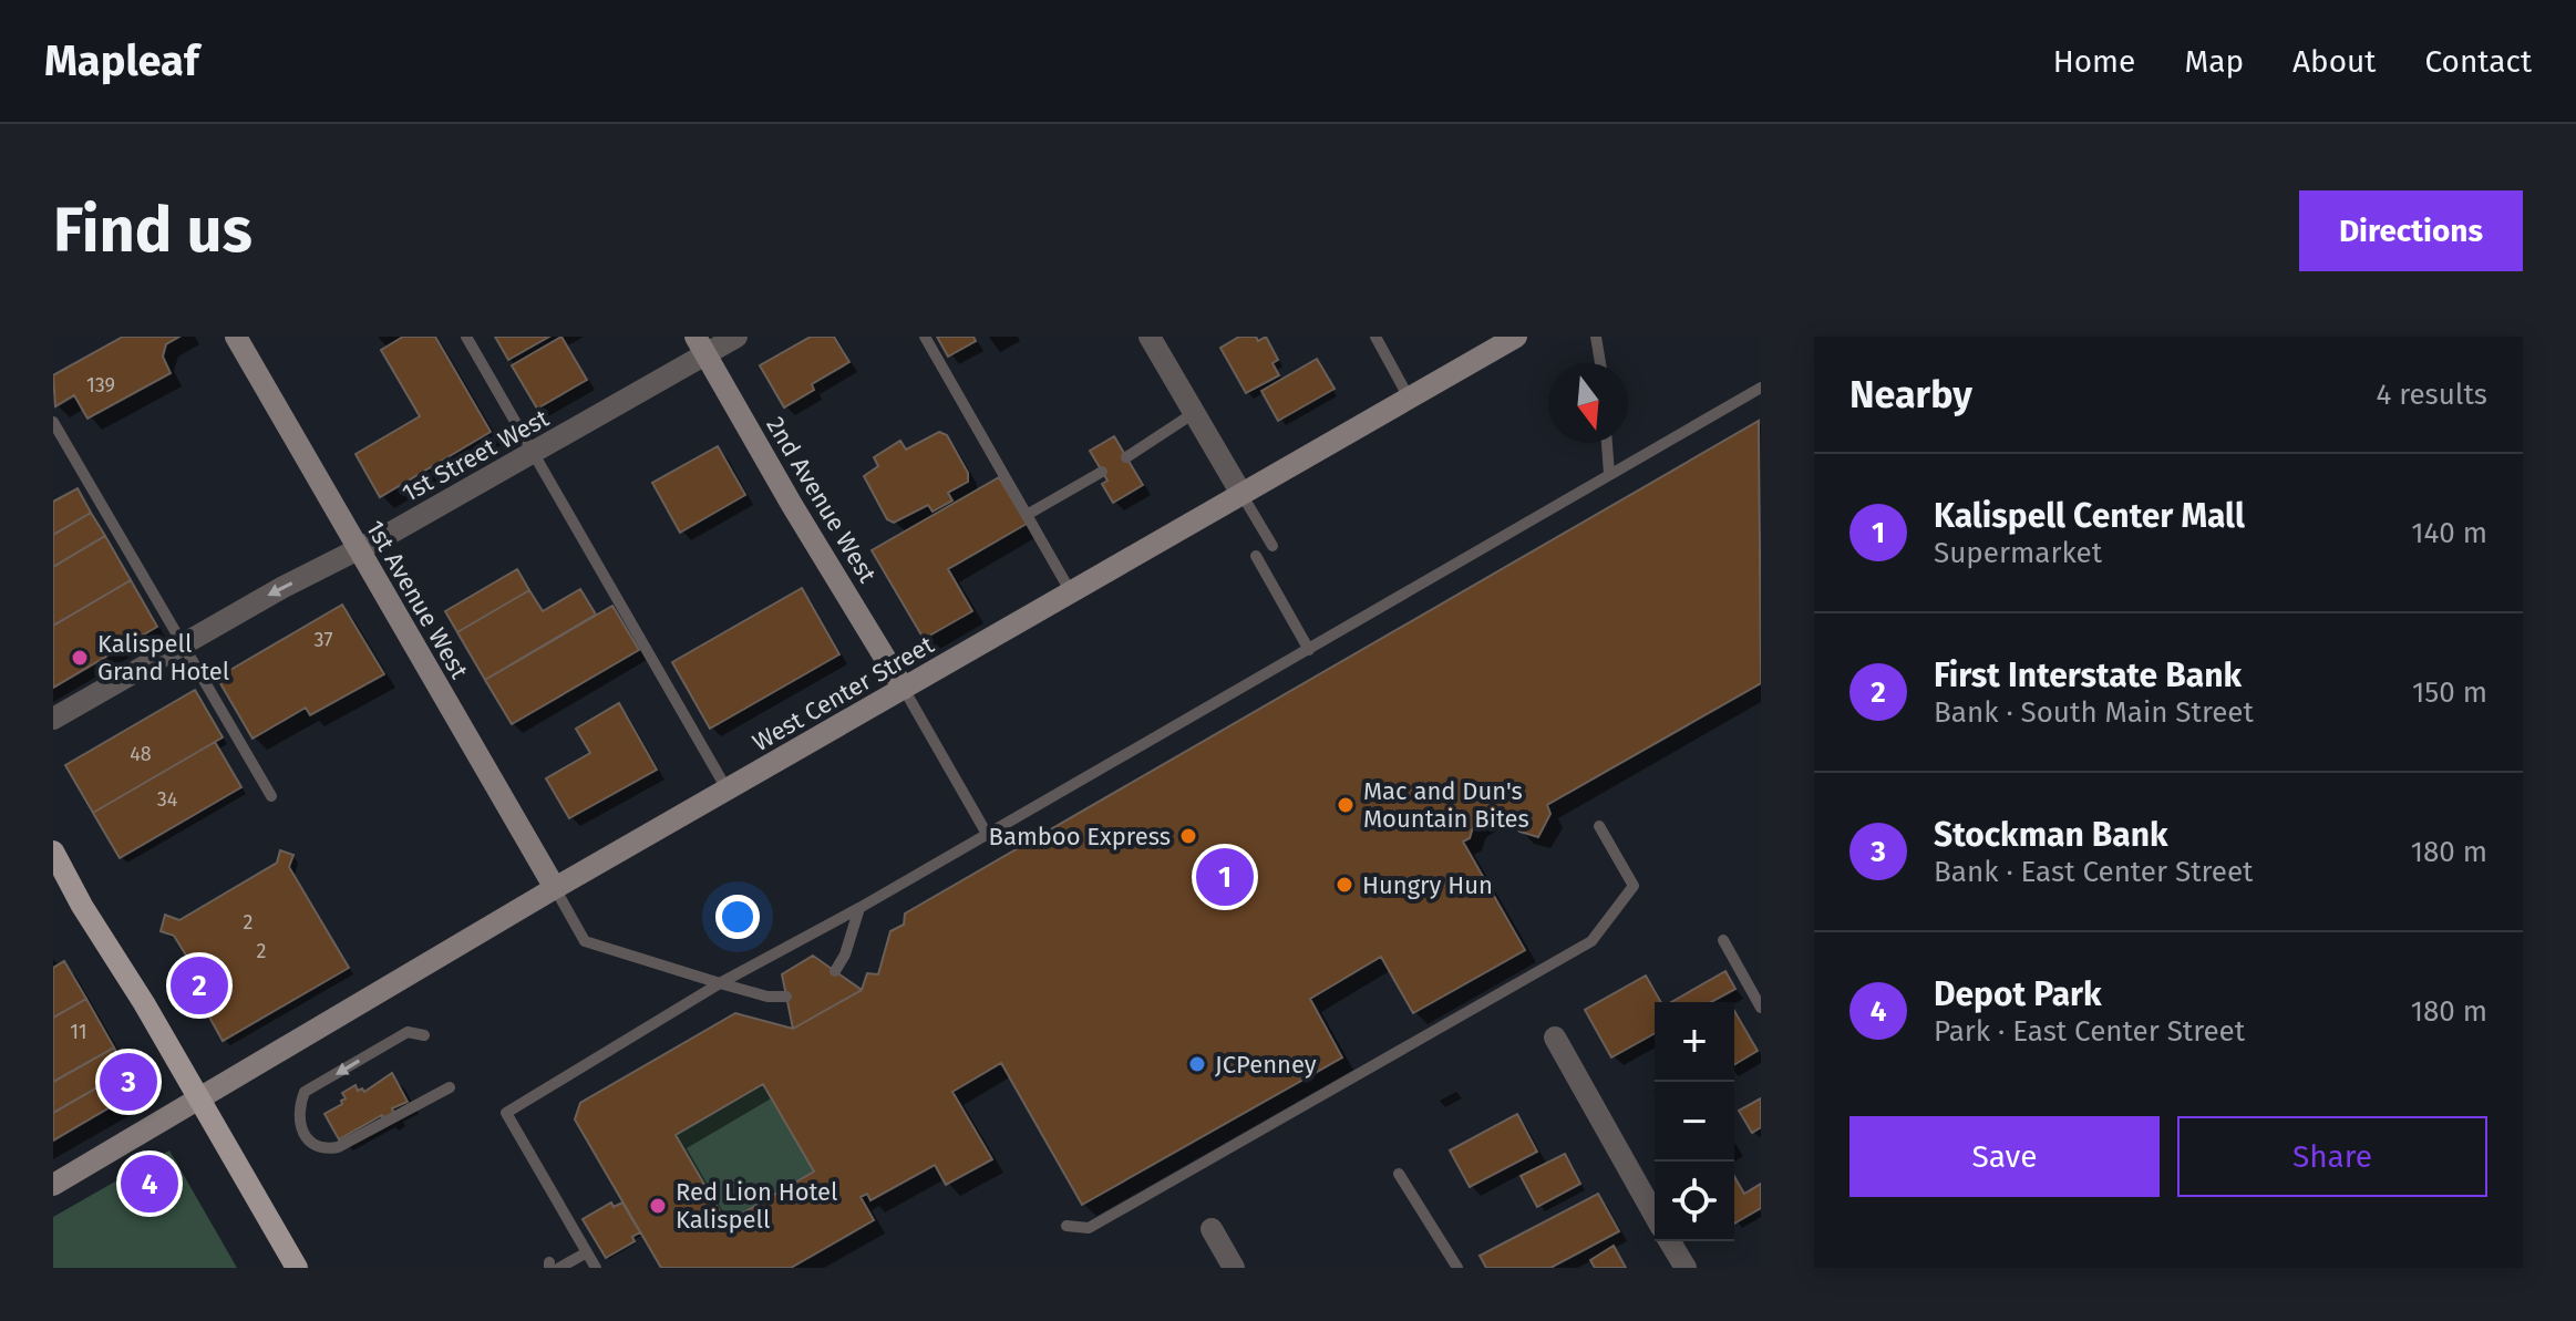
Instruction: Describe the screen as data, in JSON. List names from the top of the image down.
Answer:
{
  "streets": {
    "street": [
      "1st Street West",
      "2nd Avenue West",
      "1st Avenue West",
      "West Center Street"
    ]
  },
  "crossings": [
    ["1st Street West", "2nd Avenue West"],
    ["1st Street West", "1st Avenue West"],
    ["2nd Avenue West", "West Center Street"],
    ["1st Avenue West", "West Center Street"]
  ],
  "places": [
    "Kalispell Grand Hotel",
    "Mac and Dun's Mountain Bites",
    "Bamboo Express",
    "Hungry Hun",
    "JCPenney",
    "Red Lion Hotel Kalispell"
  ],
  "house_numbers": [
    "139",
    "37",
    "48",
    "34",
    "2",
    "2",
    "11"
  ],
  "north": "bottom",
  "page": {
    "header": "Mapleaf",
    "nav": [
      "Home",
      "Map",
      "About",
      "Contact"
    ],
    "buttons": [
      "Directions",
      ["Save", "Share"]
    ],
    "title": "Find us",
    "heading": ["Nearby", "4 results"],
    "list": [
      {
        "mark": "1",
        "name": "Kalispell Center Mall",
        "note": "Supermarket",
        "value": "140 m"
      },
      {
        "mark": "2",
        "name": "First Interstate Bank",
        "note": "Bank · South Main Street",
        "value": "150 m"
      },
      {
        "mark": "3",
        "name": "Stockman Bank",
        "note": "Bank · East Center Street",
        "value": "180 m"
      },
      {
        "mark": "4",
        "name": "Depot Park",
        "note": "Park · East Center Street",
        "value": "180 m"
      }
    ],
    "pins": [
      "1",
      "2",
      "3",
      "4"
    ],
    "map_buttons": ["+", "−"]
  }
}
